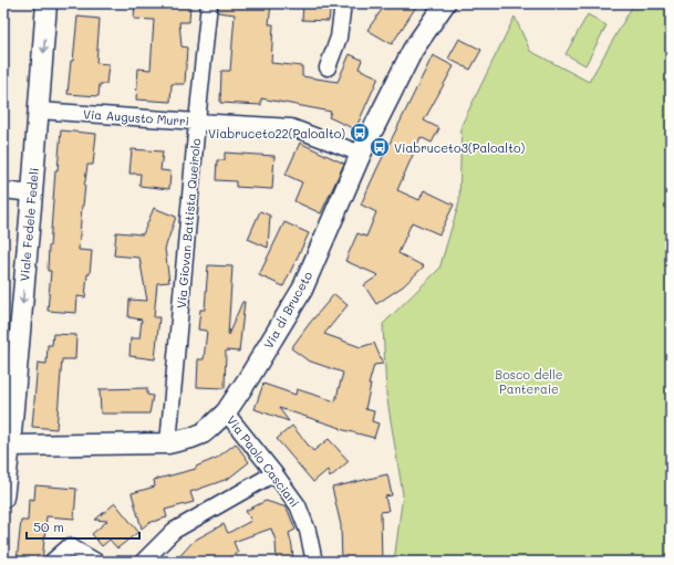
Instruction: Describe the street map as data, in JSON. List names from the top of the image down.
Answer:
{
  "streets": {
    "main road": ["Viale Fedele Fedeli", "Via di Bruceto"],
    "street": ["Via Augusto Murri", "Via Giovan Battista Queirolo", "Via Paolo Casciani"]
  },
  "crossings": [
    ["Via Augusto Murri", "Via Giovan Battista Queirolo"],
    ["Via Augusto Murri", "Viale Fedele Fedeli"],
    ["Via Augusto Murri", "Via di Bruceto"],
    ["Via Giovan Battista Queirolo", "Via di Bruceto"],
    ["Viale Fedele Fedeli", "Via di Bruceto"],
    ["Via di Bruceto", "Via Paolo Casciani"]
  ],
  "one_way": ["Viale Fedele Fedeli"],
  "parks": ["Bosco delle Panteraie"],
  "places": {
    "bus stop": ["Viabruceto22(Paloalto)", "Viabruceto3(Paloalto)"]
  },
  "scale_bar": "50 m"
}
